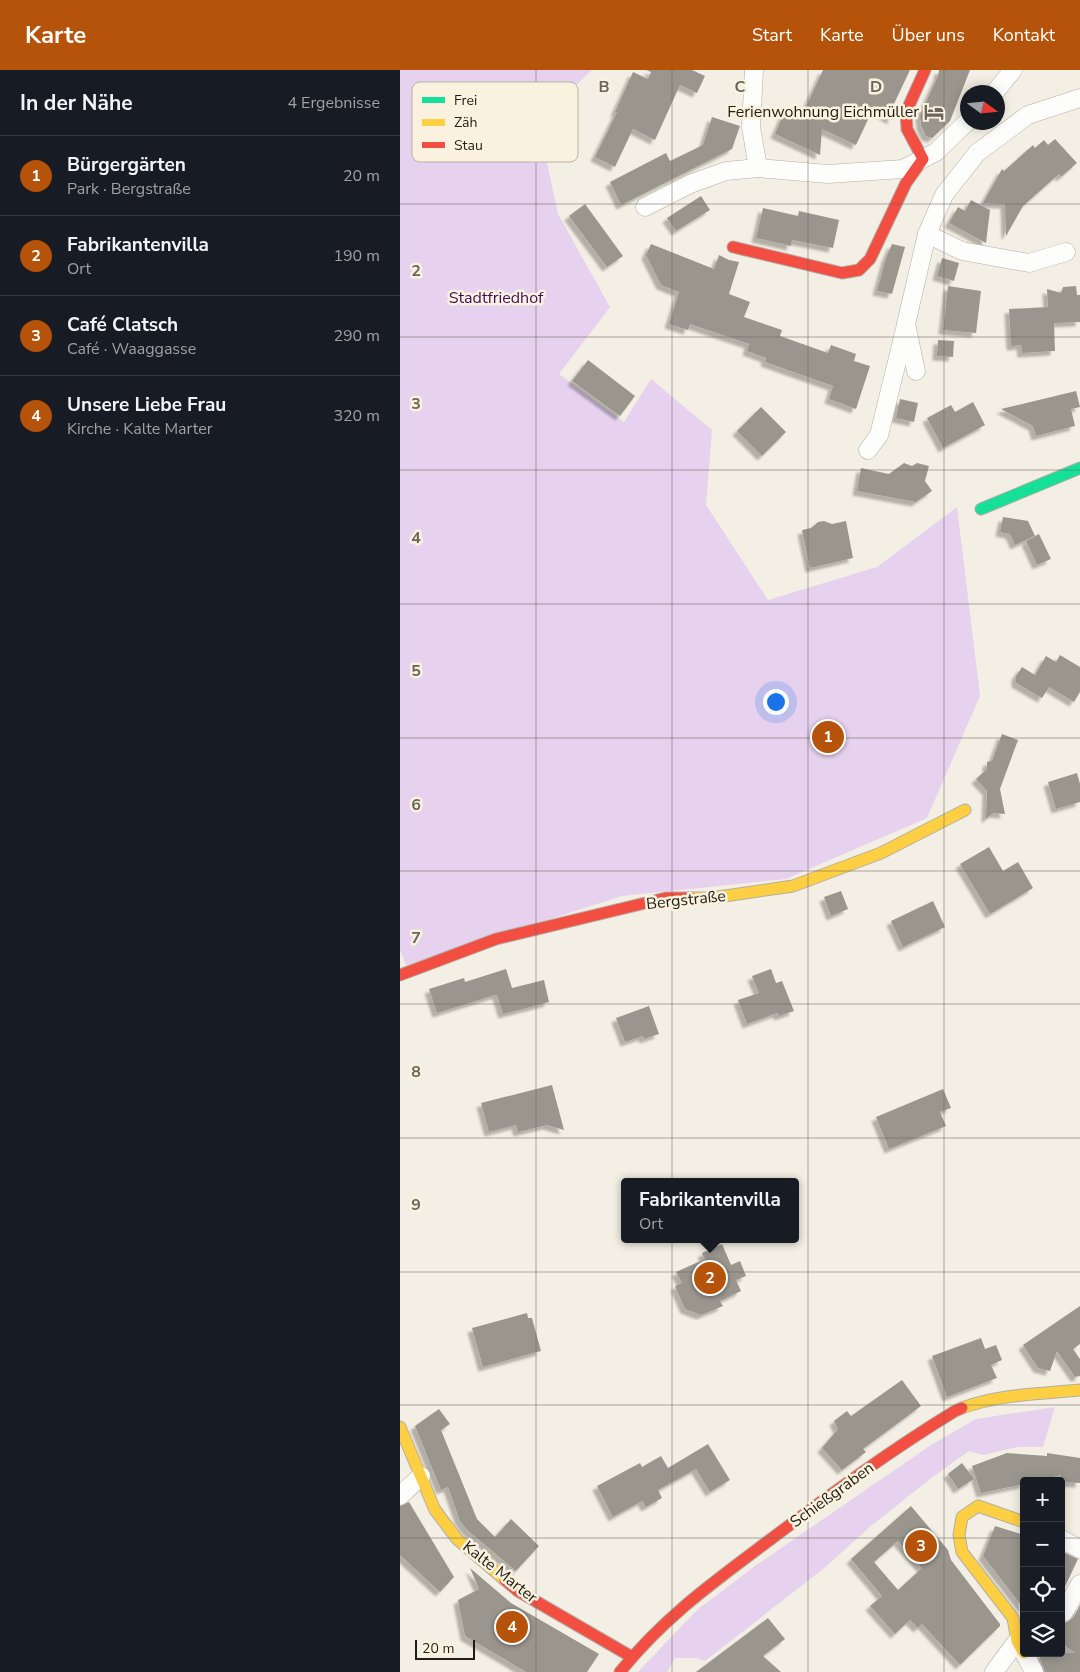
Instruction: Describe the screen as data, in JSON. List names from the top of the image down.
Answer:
{
  "streets": {
    "street": ["Bergstraße", "Schießgraben", "Kalte Marter"]
  },
  "crossings": [
    ["Schießgraben", "Kalte Marter"]
  ],
  "parks": ["Stadtfriedhof"],
  "places": {
    "hotel": ["Ferienwohnung Eichmüller"]
  },
  "legend": ["Frei", "Zäh", "Stau"],
  "scale_bar": "20 m",
  "north": "right",
  "page": {
    "header": "Karte",
    "nav": [
      "Start",
      "Karte",
      "Über uns",
      "Kontakt"
    ],
    "heading": ["In der Nähe", "4 Ergebnisse"],
    "list": [
      {
        "mark": "1",
        "name": "Bürgergärten",
        "note": "Park · Bergstraße",
        "value": "20 m"
      },
      {
        "mark": "2",
        "name": "Fabrikantenvilla",
        "note": "Ort",
        "value": "190 m"
      },
      {
        "mark": "3",
        "name": "Café Clatsch",
        "note": "Café · Waaggasse",
        "value": "290 m"
      },
      {
        "mark": "4",
        "name": "Unsere Liebe Frau",
        "note": "Kirche · Kalte Marter",
        "value": "320 m"
      }
    ],
    "pins": [
      "1",
      "2",
      "3",
      "4"
    ],
    "popup": ["Fabrikantenvilla", "Ort"],
    "map_buttons": ["+", "−"],
    "scale": "20 m"
  },
  "grid": {
    "columns": ["B", "C", "D"],
    "rows": [
      "2",
      "3",
      "4",
      "5",
      "6",
      "7",
      "8",
      "9"
    ]
  }
}
